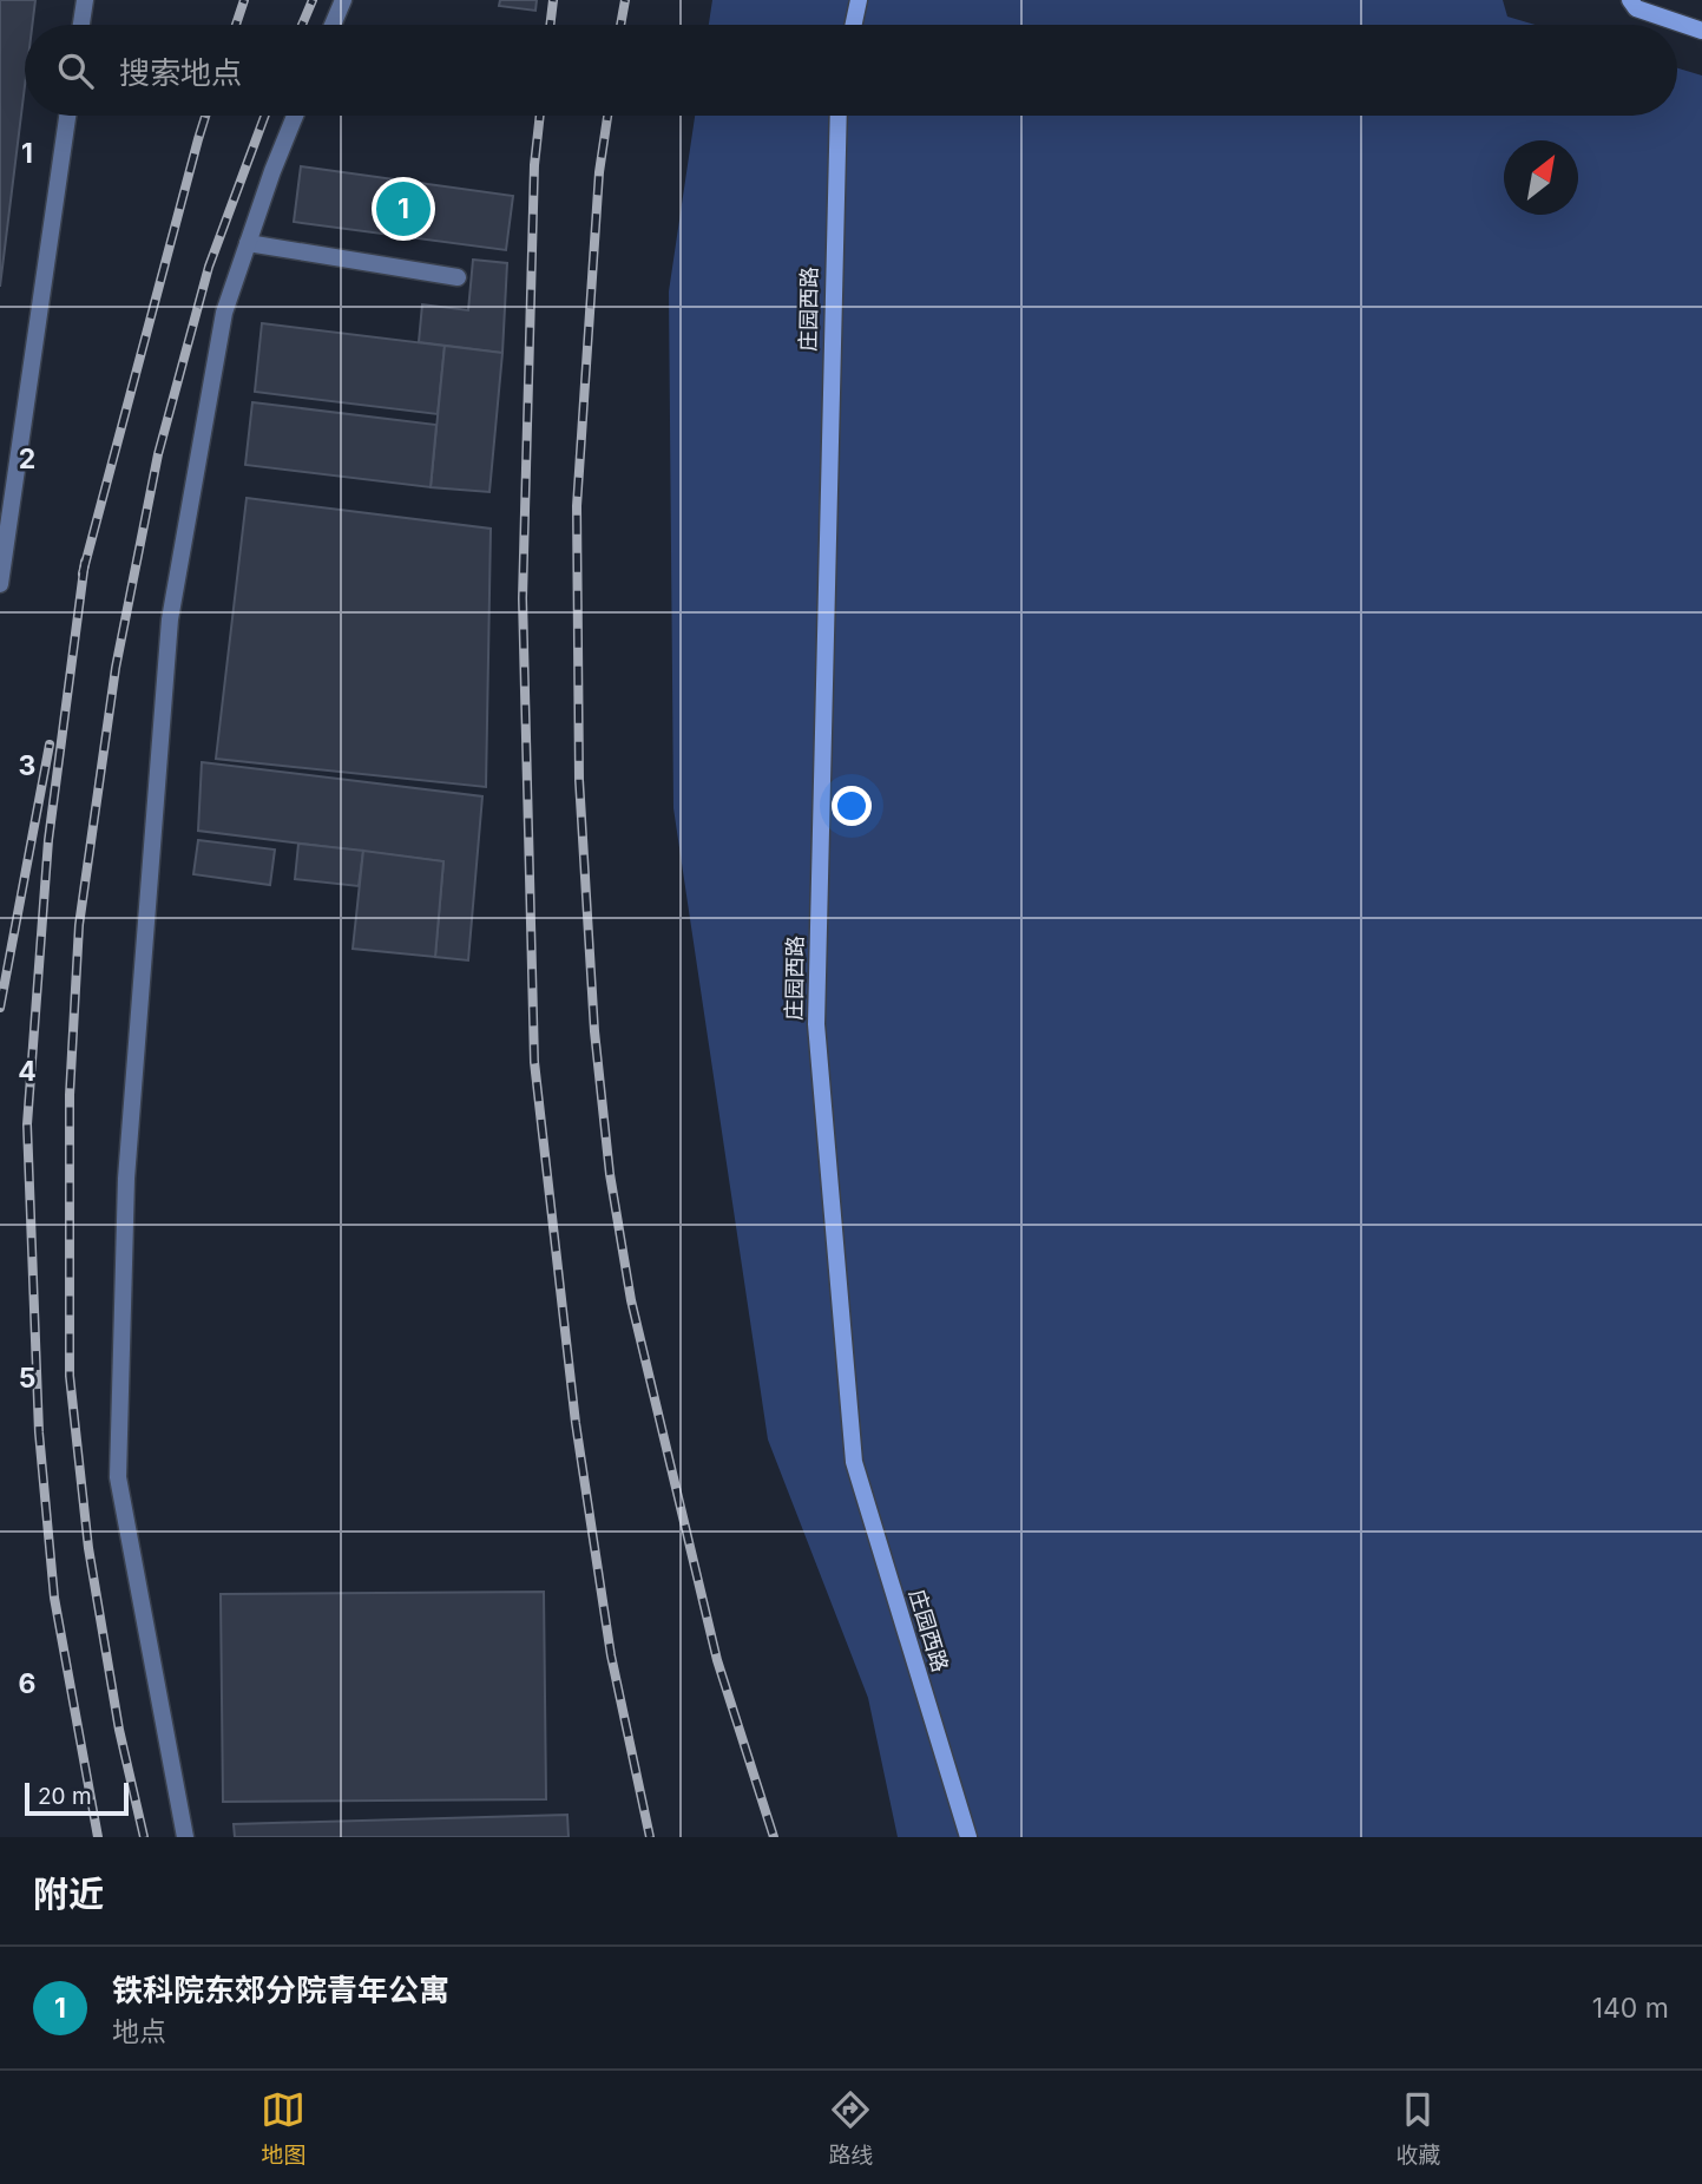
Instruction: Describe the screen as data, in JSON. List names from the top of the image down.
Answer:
{
  "streets": {
    "street": ["庄园西路"]
  },
  "scale_bar": "20 m",
  "north": "top right",
  "page": {
    "search": "搜索地点",
    "pins": "1",
    "scale": "20 m",
    "heading": "附近",
    "list": [
      {
        "mark": "1",
        "name": "铁科院东郊分院青年公寓",
        "note": "地点",
        "value": "140 m"
      }
    ],
    "nav": ["地图", "路线", "收藏"]
  },
  "grid": {
    "rows": [
      "1",
      "2",
      "3",
      "4",
      "5",
      "6"
    ]
  }
}
